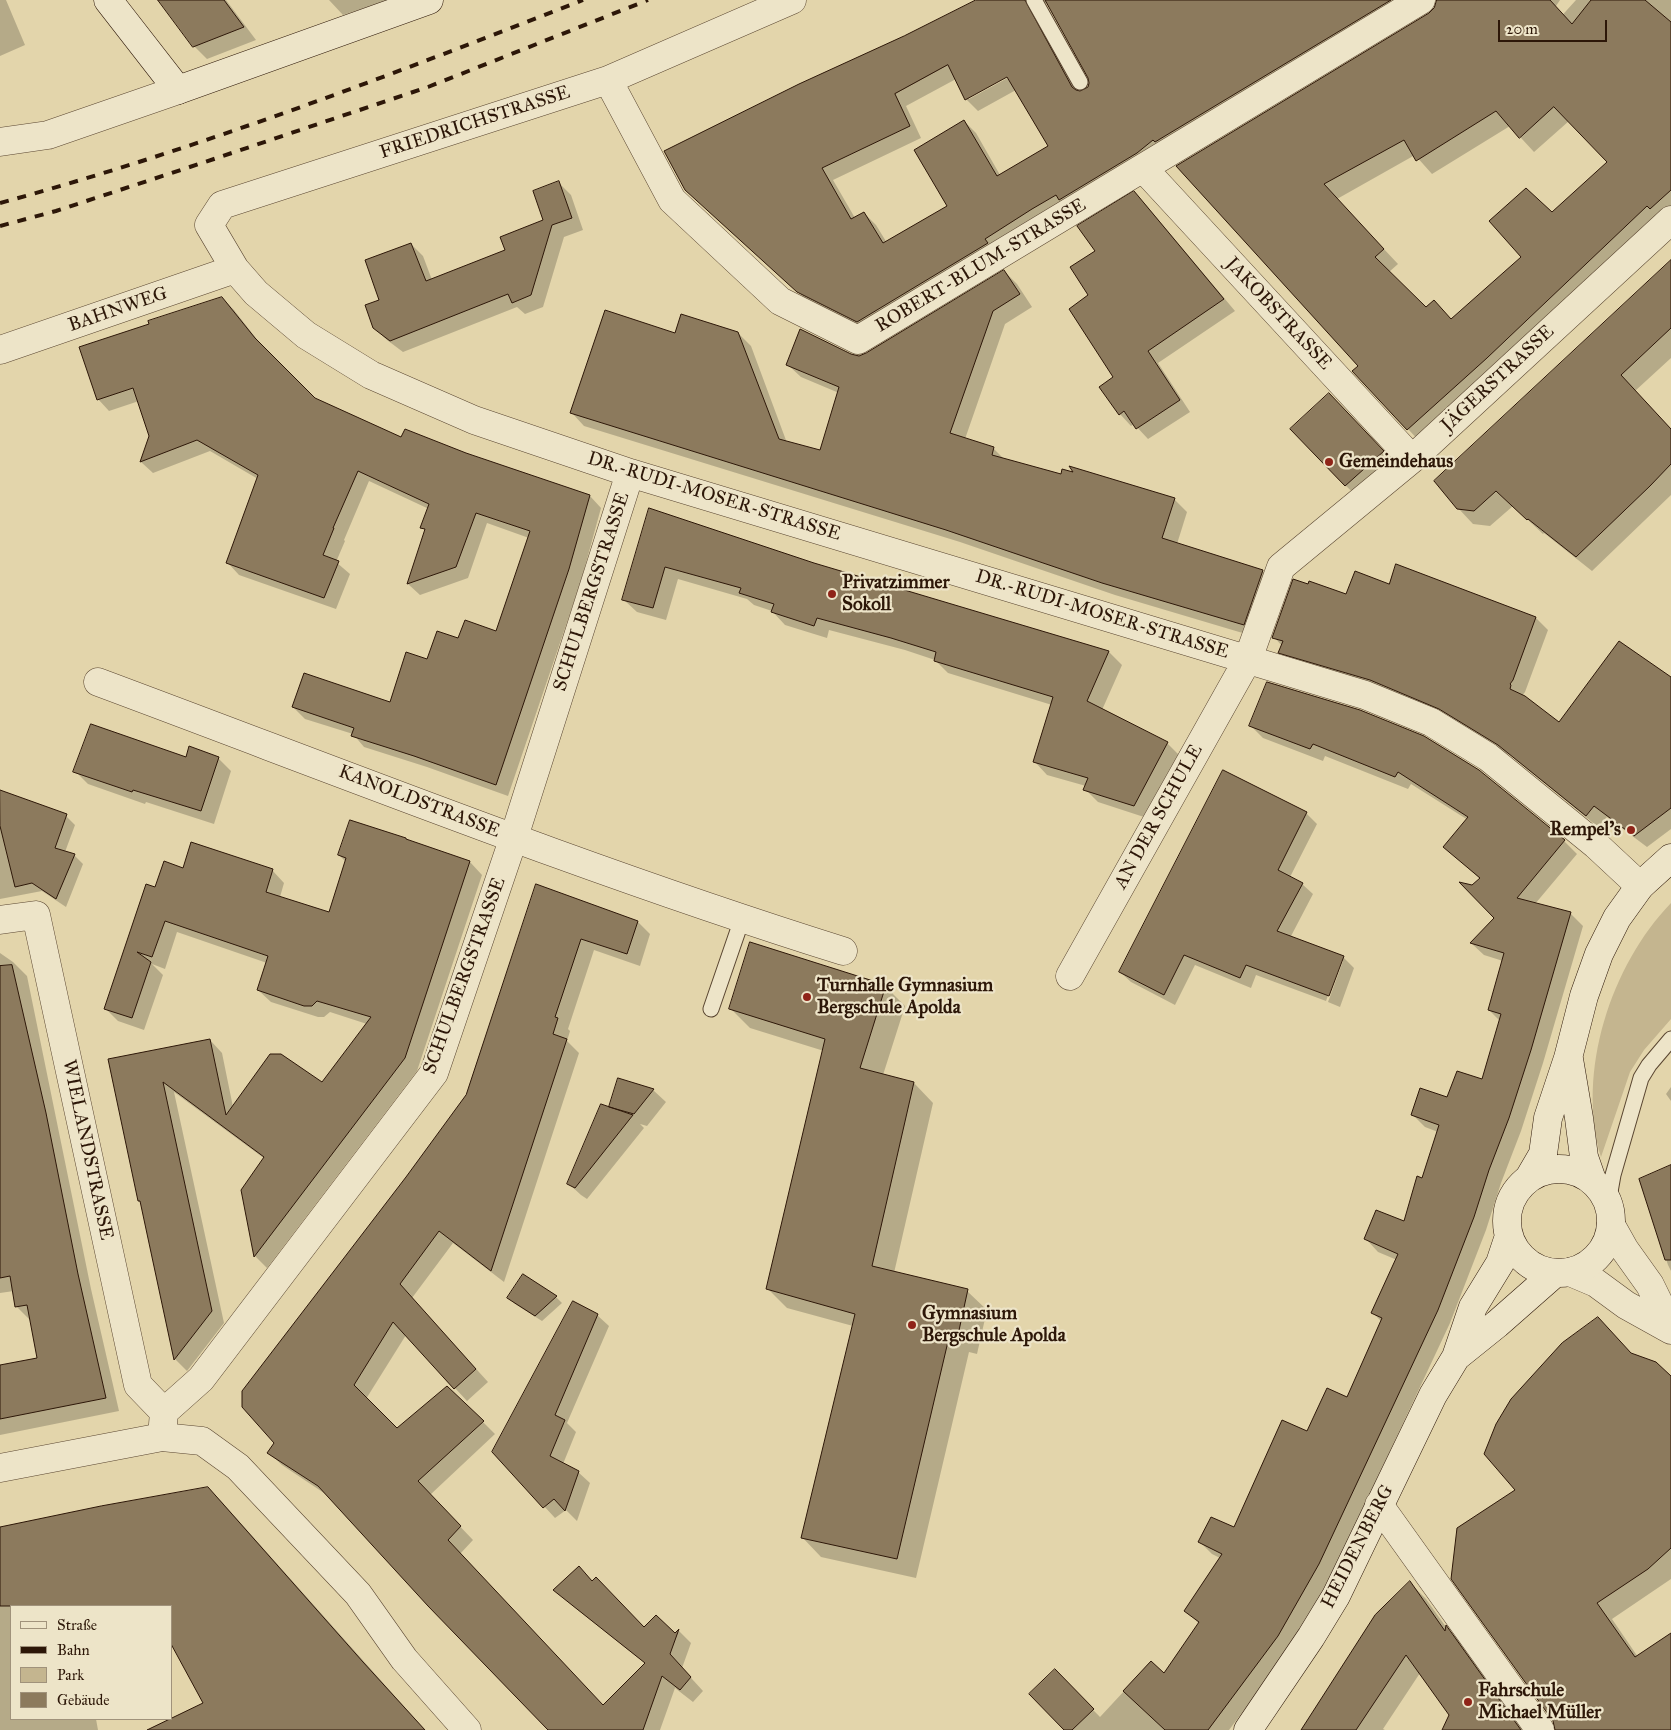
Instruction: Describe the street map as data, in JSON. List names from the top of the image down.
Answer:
{
  "streets": {
    "street": [
      "FRIEDRICHSTRASSE",
      "ROBERT-BLUM-STRASSE",
      "BAHNWEG",
      "JAKOBSTRASSE",
      "JÄGERSTRASSE",
      "DR.-RUDI-MOSER-STRASSE",
      "SCHULBERGSTRASSE",
      "KANOLDSTRASSE",
      "AN DER SCHULE",
      "WIELANDSTRASSE",
      "HEIDENBERG"
    ]
  },
  "crossings": [
    ["FRIEDRICHSTRASSE", "ROBERT-BLUM-STRASSE"],
    ["FRIEDRICHSTRASSE", "BAHNWEG"],
    ["FRIEDRICHSTRASSE", "DR.-RUDI-MOSER-STRASSE"],
    ["ROBERT-BLUM-STRASSE", "JAKOBSTRASSE"],
    ["BAHNWEG", "DR.-RUDI-MOSER-STRASSE"],
    ["JAKOBSTRASSE", "JÄGERSTRASSE"],
    ["JÄGERSTRASSE", "DR.-RUDI-MOSER-STRASSE"],
    ["JÄGERSTRASSE", "AN DER SCHULE"],
    ["DR.-RUDI-MOSER-STRASSE", "SCHULBERGSTRASSE"],
    ["DR.-RUDI-MOSER-STRASSE", "AN DER SCHULE"],
    ["SCHULBERGSTRASSE", "KANOLDSTRASSE"],
    ["SCHULBERGSTRASSE", "WIELANDSTRASSE"]
  ],
  "places": [
    "Gemeindehaus",
    "Privatzimmer Sokoll",
    "Rempel's",
    "Turnhalle Gymnasium Bergschule Apolda",
    "Gymnasium Bergschule Apolda",
    "Fahrschule Michael Müller"
  ],
  "legend": [
    "Straße",
    "Bahn",
    "Park",
    "Gebäude"
  ],
  "scale_bar": "20 m"
}
